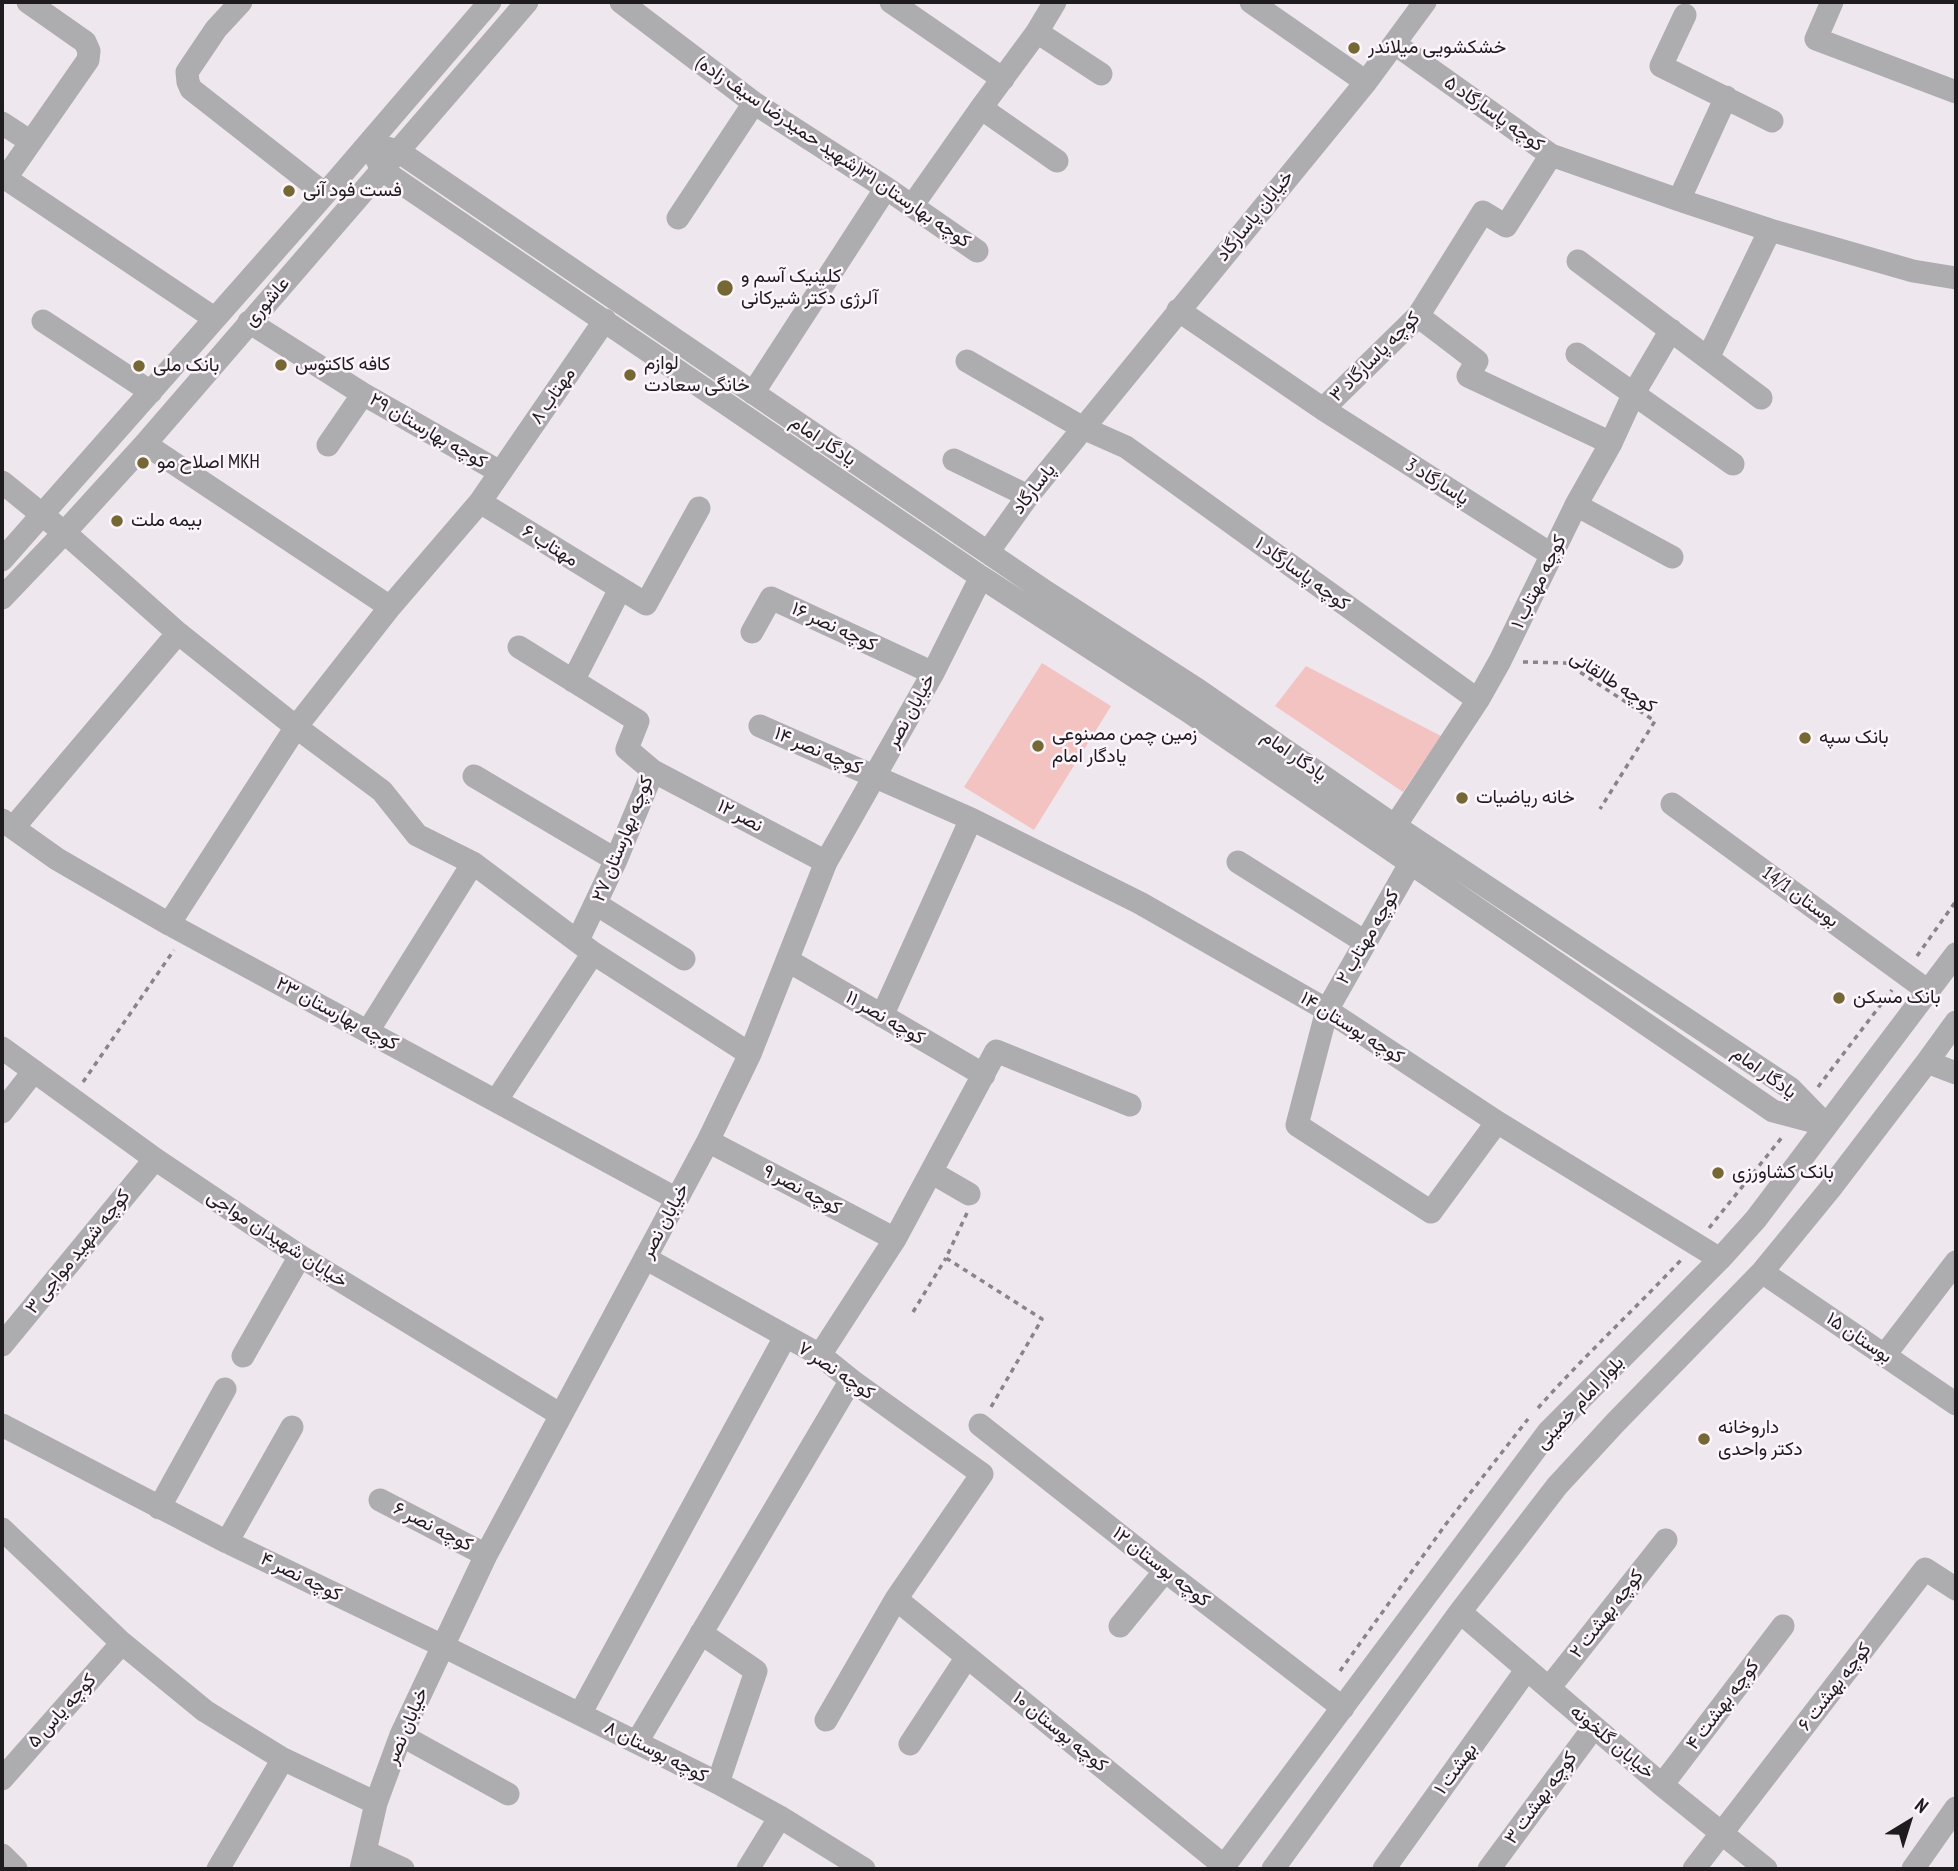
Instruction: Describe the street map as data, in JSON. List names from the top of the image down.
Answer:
{
  "streets": {
    "street": [
      "کوچه پاسارگاد ۵",
      "کوچه بهارستان ۳۱(شهید حمیدرضا سیف زاده)",
      "خیابان پاسارگاد",
      "عاشوری",
      "کوچه پاسارگاد ۳",
      "مهتاب ۸",
      "کوچه بهارستان ۲۹",
      "یادگار امام",
      "پاسارگاد 3",
      "پاسارگاد",
      "مهتاب ۶",
      "کوچه پاسارگاد ۱",
      "کوچه مهتاب ۱",
      "کوچه نصر ۱۶",
      "خیابان نصر",
      "کوچه نصر ۱۴",
      "نصر ۱۲",
      "کوچه بهارستان ۲۷",
      "بوستان 14/1",
      "کوچه مهتاب ۲",
      "کوچه بهارستان ۲۳",
      "کوچه نصر ۱۱",
      "کوچه بوستان ۱۴",
      "کوچه نصر ۹",
      "خیابان شهیدان مواجی",
      "کوچه شهید مواجی ۳",
      "بوستان ۱۵",
      "کوچه نصر ۷",
      "بلوار امام خمینی",
      "کوچه نصر ۶",
      "کوچه بوستان ۱۲",
      "کوچه نصر ۴",
      "کوچه بهشت ۲",
      "کوچه بهشت ۶",
      "کوچه بهشت ۴",
      "کوچه یاس ۵",
      "کوچه بوستان ۱۰",
      "خیابان گلخونه",
      "کوچه بوستان ۸",
      "بهشت ۱",
      "کوچه بهشت ۳"
    ],
    "path": ["کوچه طالقانی"]
  },
  "crossings": [
    ["کوچه پاسارگاد ۵", "خیابان پاسارگاد"],
    ["کوچه پاسارگاد ۵", "کوچه پاسارگاد ۳"],
    ["خیابان پاسارگاد", "کوچه پاسارگاد ۳"],
    ["خیابان پاسارگاد", "پاسارگاد"],
    ["خیابان پاسارگاد", "کوچه پاسارگاد ۱"],
    ["عاشوری", "کوچه بهارستان ۲۹"],
    ["عاشوری", "یادگار امام"],
    ["کوچه پاسارگاد ۳", "پاسارگاد 3"],
    ["مهتاب ۸", "کوچه بهارستان ۲۹"],
    ["مهتاب ۸", "یادگار امام"],
    ["مهتاب ۸", "مهتاب ۶"],
    ["مهتاب ۸", "کوچه بهارستان ۲۳"],
    ["یادگار امام", "پاسارگاد"],
    ["یادگار امام", "کوچه مهتاب ۱"],
    ["یادگار امام", "خیابان نصر"],
    ["یادگار امام", "کوچه مهتاب ۲"],
    ["یادگار امام", "بلوار امام خمینی"],
    ["پاسارگاد 3", "کوچه مهتاب ۱"],
    ["پاسارگاد", "کوچه پاسارگاد ۱"],
    ["کوچه پاسارگاد ۱", "کوچه مهتاب ۱"],
    ["کوچه مهتاب ۱", "کوچه طالقانی"],
    ["کوچه نصر ۱۶", "خیابان نصر"],
    ["خیابان نصر", "کوچه نصر ۱۴"],
    ["خیابان نصر", "نصر ۱۲"],
    ["خیابان نصر", "کوچه بهارستان ۲۳"],
    ["خیابان نصر", "کوچه نصر ۱۱"],
    ["خیابان نصر", "کوچه نصر ۹"],
    ["خیابان نصر", "خیابان شهیدان مواجی"],
    ["خیابان نصر", "کوچه نصر ۷"],
    ["خیابان نصر", "کوچه نصر ۶"],
    ["خیابان نصر", "کوچه نصر ۴"],
    ["خیابان نصر", "کوچه بوستان ۸"],
    ["کوچه نصر ۱۴", "کوچه بوستان ۱۴"],
    ["نصر ۱۲", "کوچه بهارستان ۲۷"],
    ["کوچه بهارستان ۲۷", "کوچه بهارستان ۲۳"],
    ["بوستان 14/1", "بلوار امام خمینی"],
    ["کوچه مهتاب ۲", "کوچه بوستان ۱۴"],
    ["کوچه بوستان ۱۴", "بلوار امام خمینی"],
    ["خیابان شهیدان مواجی", "کوچه شهید مواجی ۳"],
    ["بوستان ۱۵", "بلوار امام خمینی"],
    ["کوچه نصر ۷", "کوچه بوستان ۱۰"],
    ["بلوار امام خمینی", "کوچه بوستان ۱۲"],
    ["بلوار امام خمینی", "کوچه بوستان ۱۰"],
    ["بلوار امام خمینی", "خیابان گلخونه"],
    ["کوچه نصر ۴", "کوچه بوستان ۸"],
    ["کوچه بهشت ۲", "خیابان گلخونه"],
    ["کوچه بهشت ۶", "خیابان گلخونه"],
    ["کوچه بهشت ۴", "خیابان گلخونه"],
    ["خیابان گلخونه", "بهشت ۱"],
    ["خیابان گلخونه", "کوچه بهشت ۳"]
  ],
  "places": [
    "خشکشویی میلاندر",
    "فست فود آنی",
    "کلینیک آسم و آلرژی دکتر شیرکانی",
    "کافه کاکتوس",
    "بانک ملی",
    "لوازم خانگی سعادت",
    "اصلاح مو MKH",
    "بیمه ملت",
    "بانک سپه",
    "زمین چمن مصنوعی یادگار امام",
    "خانه ریاضیات",
    "بانک مسکن",
    "بانک کشاورزی",
    "داروخانه دکتر واحدی"
  ],
  "north": "top right"
}
